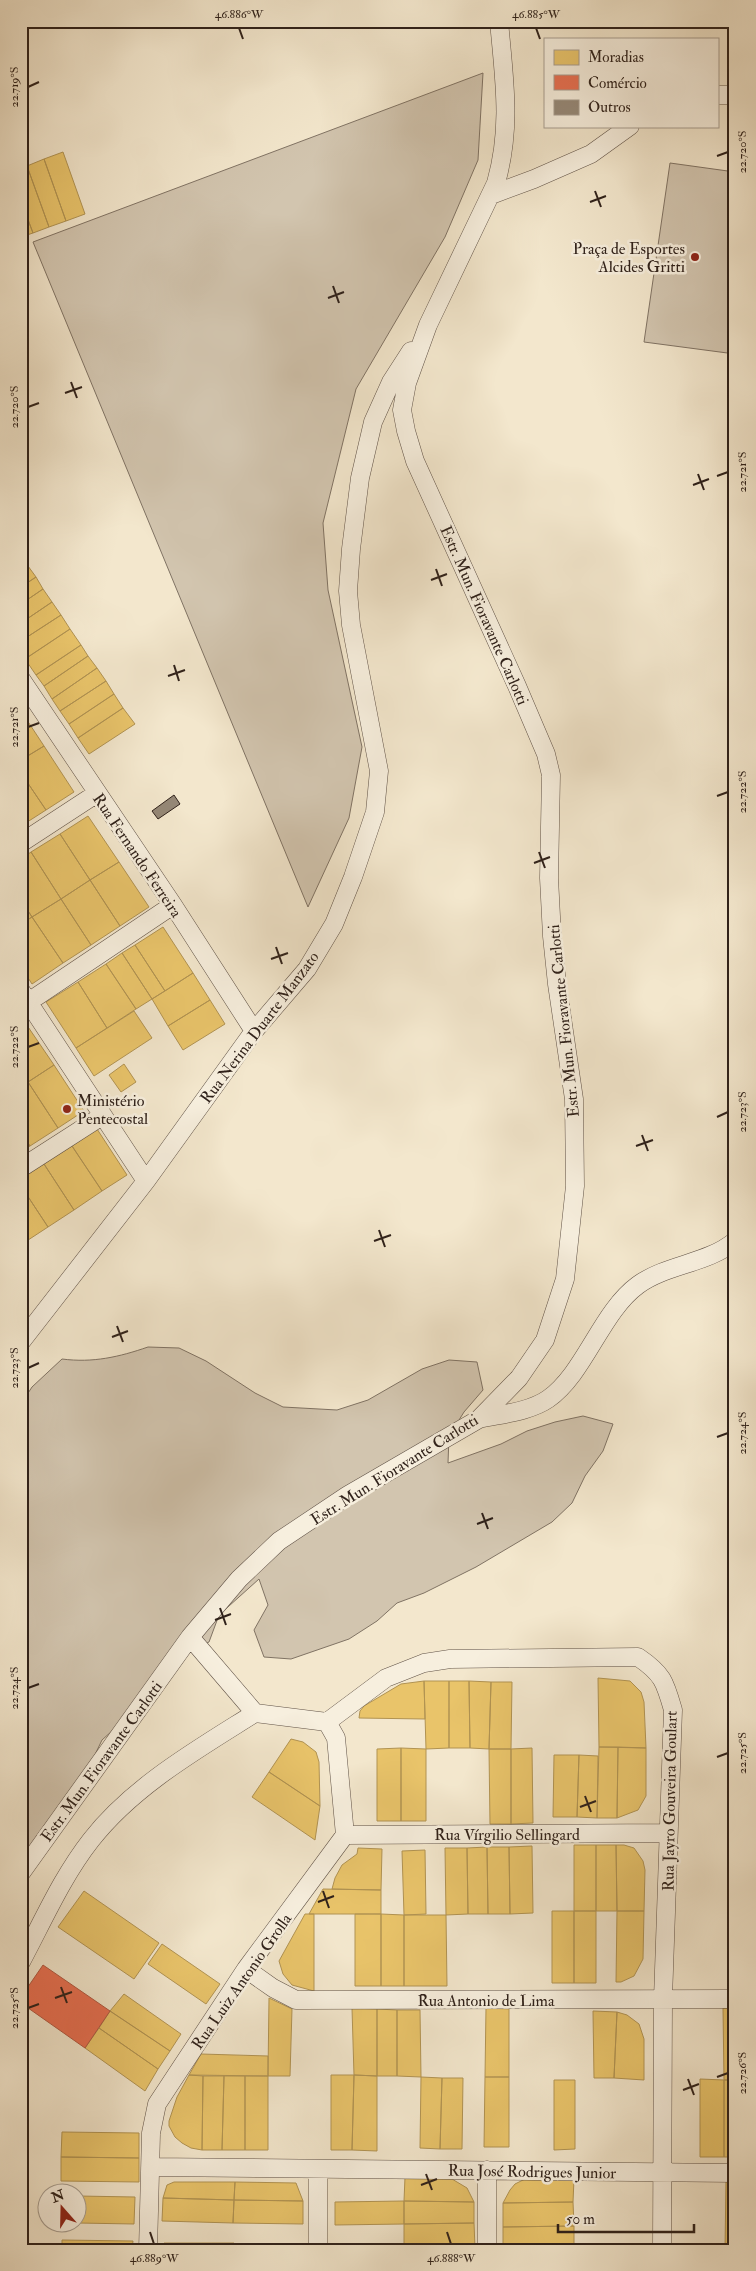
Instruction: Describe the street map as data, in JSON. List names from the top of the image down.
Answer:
{
  "streets": {
    "street": [
      "Estr. Mun. Fioravante Carlotti",
      "Rua Fernando Ferreira",
      "Rua Nerina Duarte Manzato",
      "Rua Jayro Gouveira Goulart",
      "Rua Vírgilio Sellingard",
      "Rua Luiz Antonio Grolla",
      "Rua Antonio de Lima",
      "Rua José Rodrigues Junior"
    ]
  },
  "crossings": [
    ["Estr. Mun. Fioravante Carlotti", "Rua Nerina Duarte Manzato"],
    ["Rua Fernando Ferreira", "Rua Nerina Duarte Manzato"],
    ["Rua Jayro Gouveira Goulart", "Rua Vírgilio Sellingard"],
    ["Rua Jayro Gouveira Goulart", "Rua Antonio de Lima"],
    ["Rua Jayro Gouveira Goulart", "Rua José Rodrigues Junior"],
    ["Rua Vírgilio Sellingard", "Rua Luiz Antonio Grolla"],
    ["Rua Luiz Antonio Grolla", "Rua Antonio de Lima"],
    ["Rua Luiz Antonio Grolla", "Rua José Rodrigues Junior"]
  ],
  "places": ["Praça de Esportes Alcides Gritti", "Ministério Pentecostal"],
  "legend": ["Moradias", "Comércio", "Outros"],
  "scale_bar": "50 m",
  "north": "top",
  "coordinates": [
    "46.886°W",
    "46.885°W",
    "22.719°S",
    "22.720°S",
    "22.721°S",
    "22.722°S",
    "22.723°S",
    "22.724°S",
    "22.725°S",
    "22.726°S",
    "46.889°W",
    "46.888°W"
  ]
}
